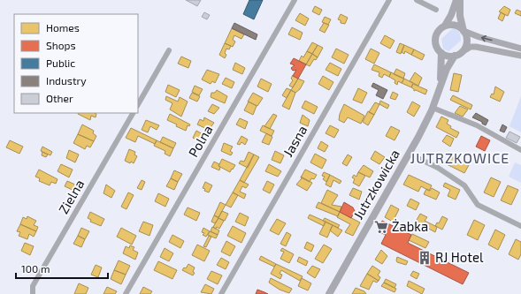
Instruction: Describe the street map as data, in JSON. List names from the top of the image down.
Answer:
{
  "streets": {
    "main road": ["Jutrzkowicka"],
    "street": ["Polna", "Jasna", "Zielna"]
  },
  "districts": ["JUTRZKOWICE"],
  "places": {
    "supermarket": ["Żabka"],
    "building": ["RJ Hotel"]
  },
  "legend": [
    "Homes",
    "Shops",
    "Public",
    "Industry",
    "Other"
  ],
  "scale_bar": "100 m"
}
